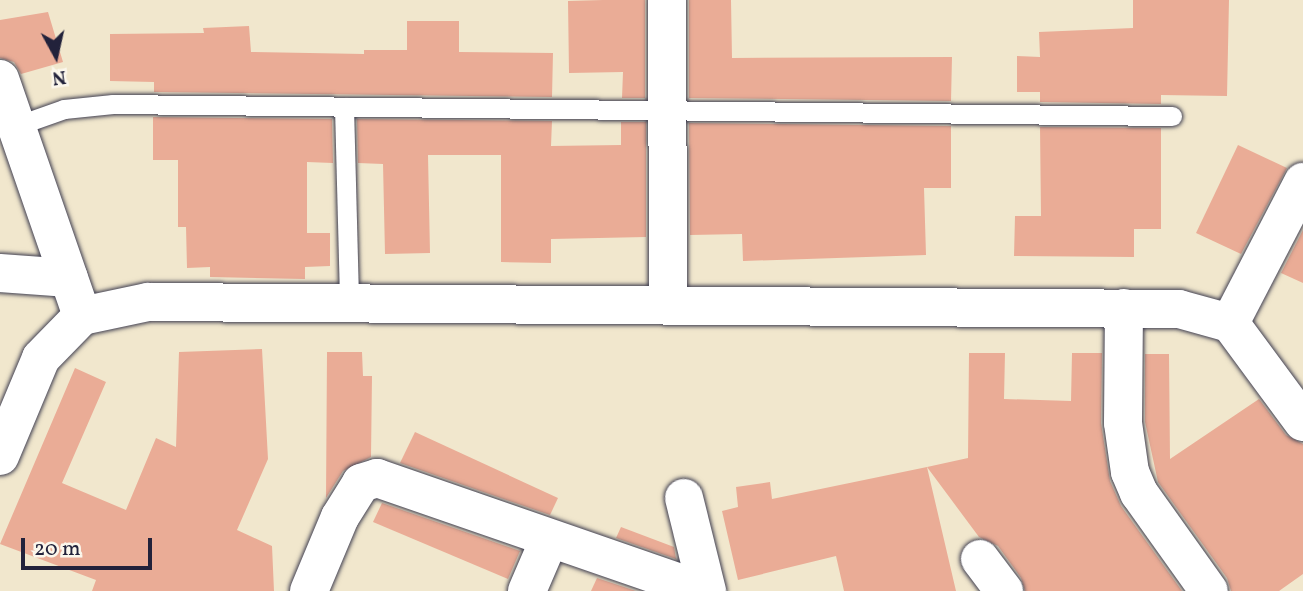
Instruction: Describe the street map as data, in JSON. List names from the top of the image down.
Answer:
{
  "scale_bar": "20 m",
  "north": "bottom"
}
